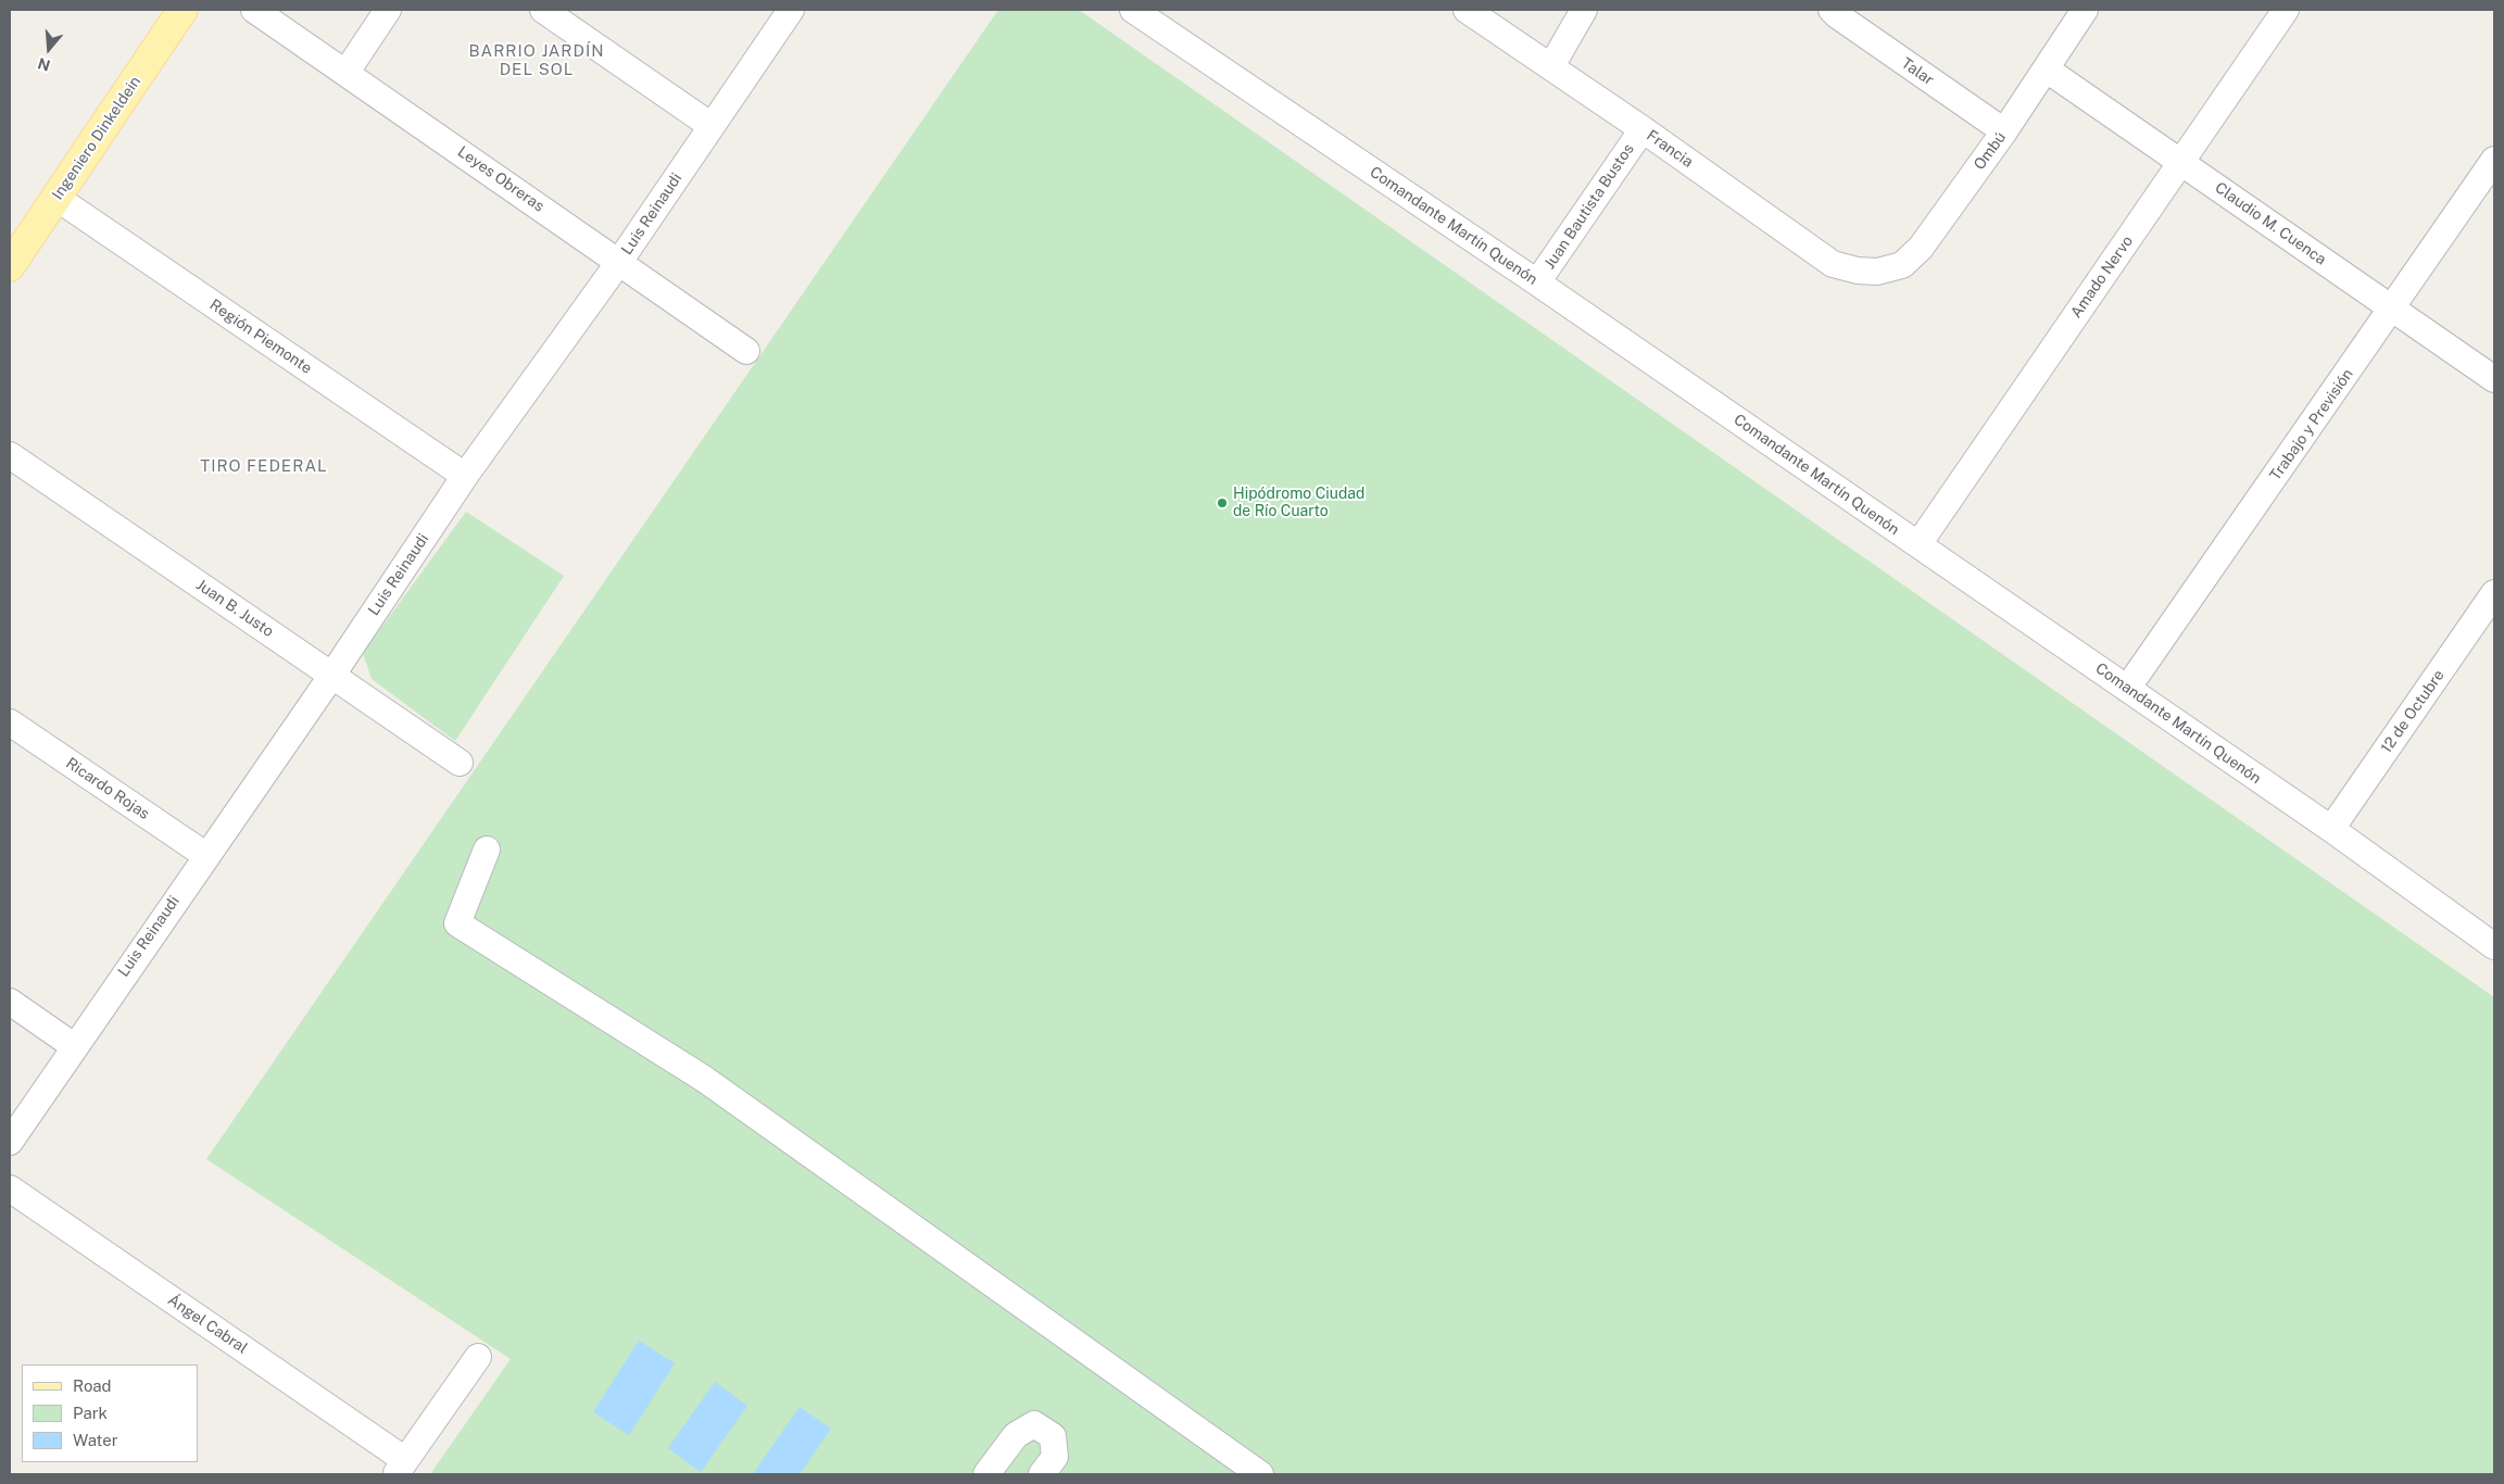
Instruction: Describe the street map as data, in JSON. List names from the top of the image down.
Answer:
{
  "streets": {
    "main road": ["Ingeniero Dinkeldein"],
    "street": [
      "Talar",
      "Francia",
      "Ombú",
      "Leyes Obreras",
      "Juan Bautista Bustos",
      "Luis Reinaudi",
      "Claudio M. Cuenca",
      "Comandante Martín Quenón",
      "Amado Nervo",
      "Región Piemonte",
      "Trabajo y Previsión",
      "Juan B. Justo",
      "12 de Octubre",
      "Ricardo Rojas",
      "Ángel Cabral"
    ]
  },
  "crossings": [
    ["Talar", "Ombú"],
    ["Ingeniero Dinkeldein", "Región Piemonte"],
    ["Francia", "Ombú"],
    ["Francia", "Juan Bautista Bustos"],
    ["Ombú", "Claudio M. Cuenca"],
    ["Leyes Obreras", "Luis Reinaudi"],
    ["Juan Bautista Bustos", "Comandante Martín Quenón"],
    ["Luis Reinaudi", "Región Piemonte"],
    ["Luis Reinaudi", "Juan B. Justo"],
    ["Luis Reinaudi", "Ricardo Rojas"],
    ["Claudio M. Cuenca", "Amado Nervo"],
    ["Claudio M. Cuenca", "Trabajo y Previsión"],
    ["Comandante Martín Quenón", "Amado Nervo"],
    ["Comandante Martín Quenón", "Trabajo y Previsión"],
    ["Comandante Martín Quenón", "12 de Octubre"]
  ],
  "districts": ["BARRIO JARDÍN DEL SOL", "TIRO FEDERAL"],
  "places": ["Hipódromo Ciudad de Río Cuarto"],
  "legend": ["Road", "Park", "Water"],
  "north": "bottom"
}
